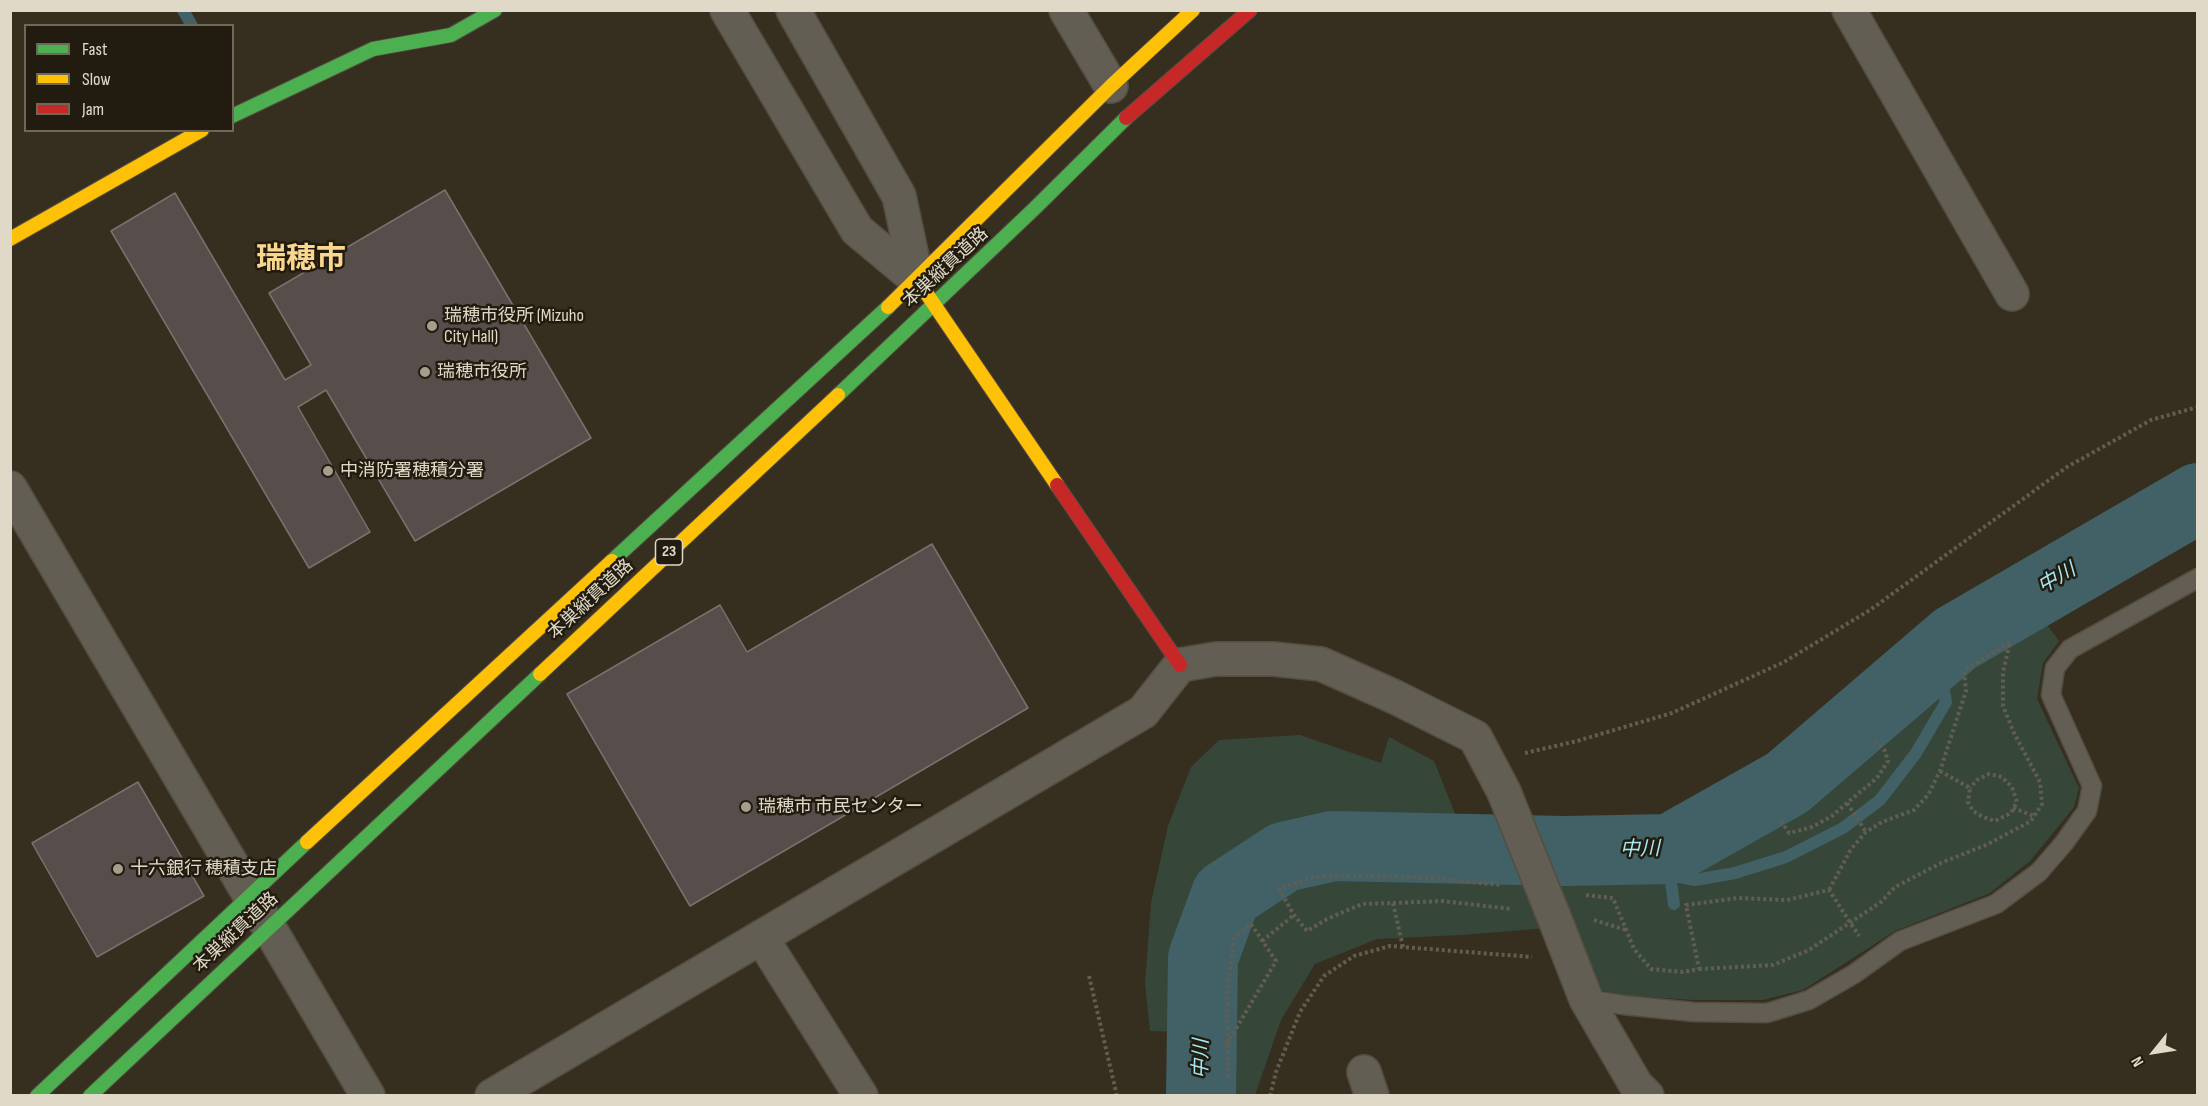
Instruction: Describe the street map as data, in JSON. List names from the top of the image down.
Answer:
{
  "streets": {
    "main road": ["本巣縦貫道路", "23"]
  },
  "districts": ["瑞穂市"],
  "water": ["中川"],
  "places": [
    "瑞穂市役所 (Mizuho City Hall)",
    "瑞穂市役所",
    "中消防署穂積分署",
    "瑞穂市 市民センター",
    "十六銀行 穂積支店"
  ],
  "legend": ["Fast", "Slow", "Jam"],
  "north": "bottom left"
}
